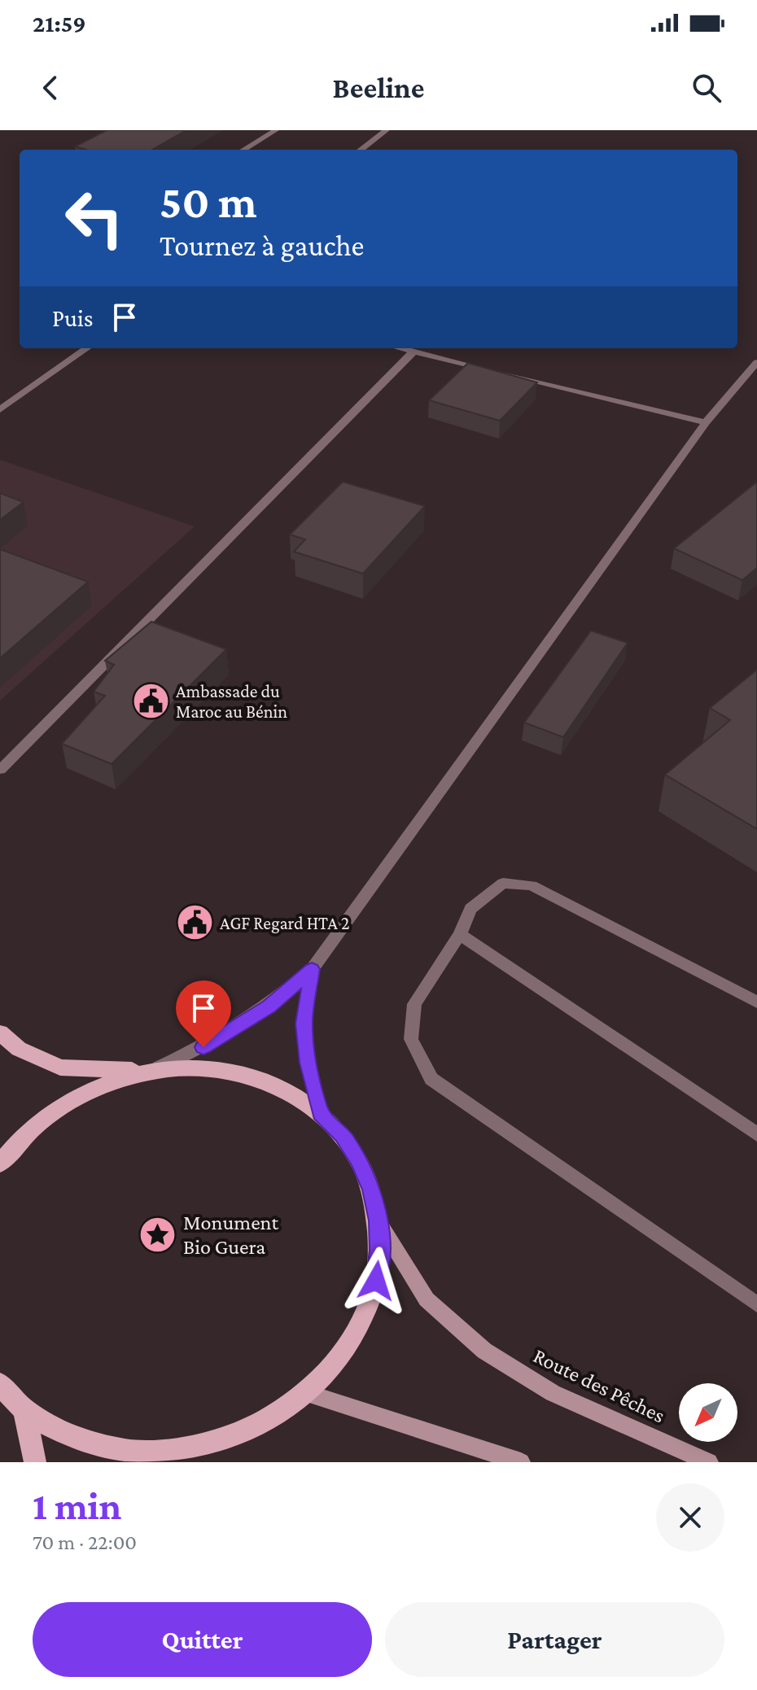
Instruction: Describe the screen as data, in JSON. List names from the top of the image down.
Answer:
{
  "streets": {
    "main road": ["Route des Pêches"]
  },
  "places": {
    "public building": ["Ambassade du Maroc au Bénin", "AGF Regard HTA 2"],
    "place": ["Monument Bio Guera"]
  },
  "north": "bottom left",
  "page": {
    "status": "21:59",
    "header": "Beeline",
    "turn": ["50 m", "Tournez à gauche"],
    "then": "Puis",
    "heading": ["1 min", "70 m · 22:00"],
    "buttons": ["Quitter", "Partager"]
  }
}
